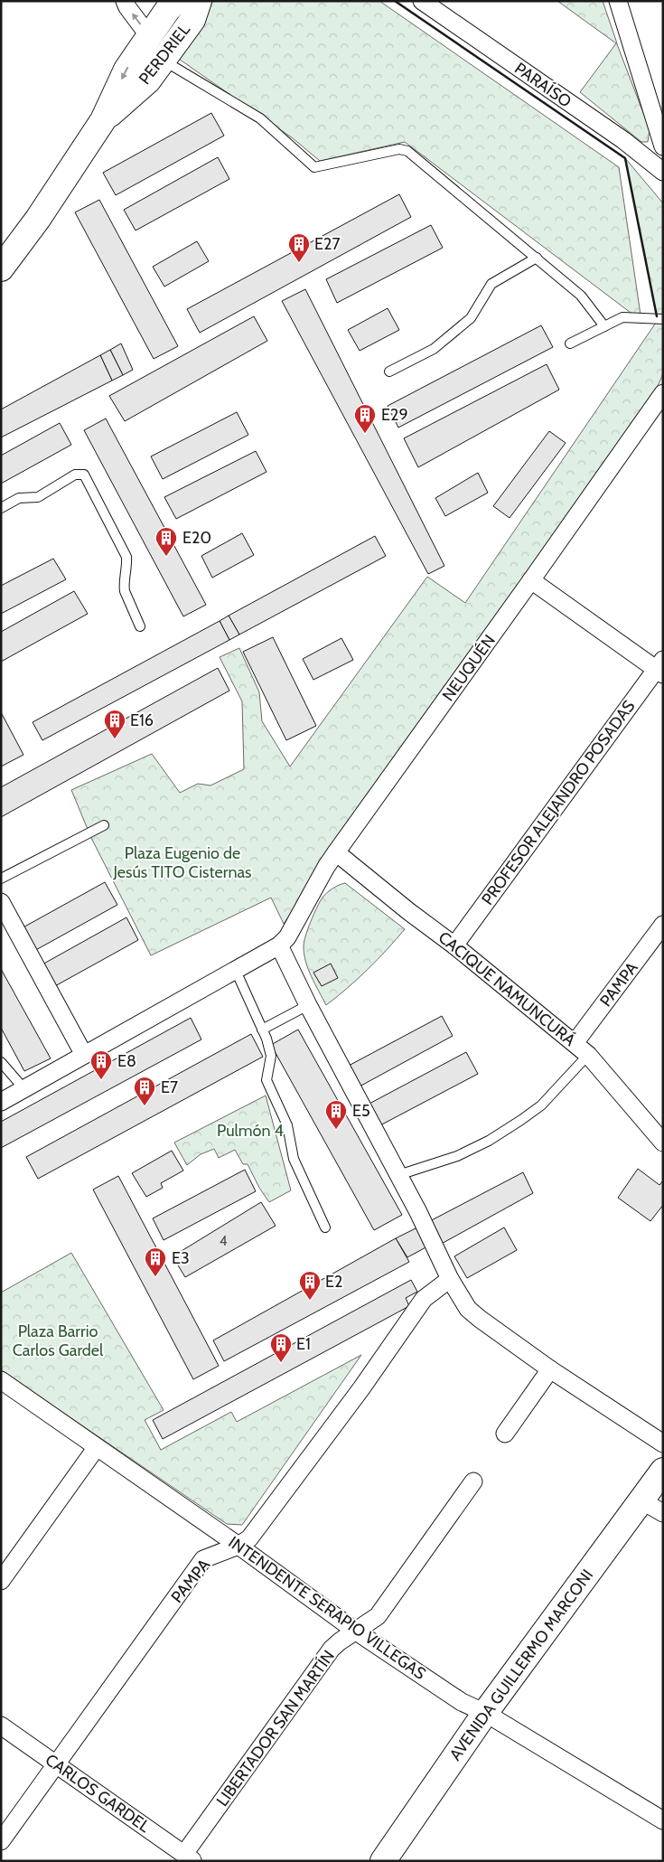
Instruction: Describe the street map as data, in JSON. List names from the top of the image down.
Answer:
{
  "streets": {
    "main road": ["PERDRIEL", "AVENIDA GUILLERMO MARCONI"],
    "street": [
      "PARAÍSO",
      "NEUQUÉN",
      "PROFESOR ALEJANDRO POSADAS",
      "PAMPA",
      "CACIQUE NAMUNCURÁ",
      "INTENDENTE SERAPIO VILLEGAS",
      "LIBERTADOR SAN MARTÍN",
      "CARLOS GARDEL"
    ]
  },
  "crossings": [
    ["NEUQUÉN", "CACIQUE NAMUNCURÁ"],
    ["PROFESOR ALEJANDRO POSADAS", "CACIQUE NAMUNCURÁ"],
    ["PAMPA", "CACIQUE NAMUNCURÁ"],
    ["PAMPA", "INTENDENTE SERAPIO VILLEGAS"],
    ["PAMPA", "CARLOS GARDEL"],
    ["INTENDENTE SERAPIO VILLEGAS", "AVENIDA GUILLERMO MARCONI"],
    ["INTENDENTE SERAPIO VILLEGAS", "LIBERTADOR SAN MARTÍN"],
    ["LIBERTADOR SAN MARTÍN", "CARLOS GARDEL"]
  ],
  "parks": ["Plaza Eugenio de Jesús TITO Cisternas", "Pulmón 4", "Plaza Barrio Carlos Gardel"],
  "places": {
    "building": [
      "E27",
      "E29",
      "E20",
      "E16",
      "E8",
      "E7",
      "E5",
      "E3",
      "E2",
      "E1"
    ]
  },
  "house_numbers": ["4"]
}
